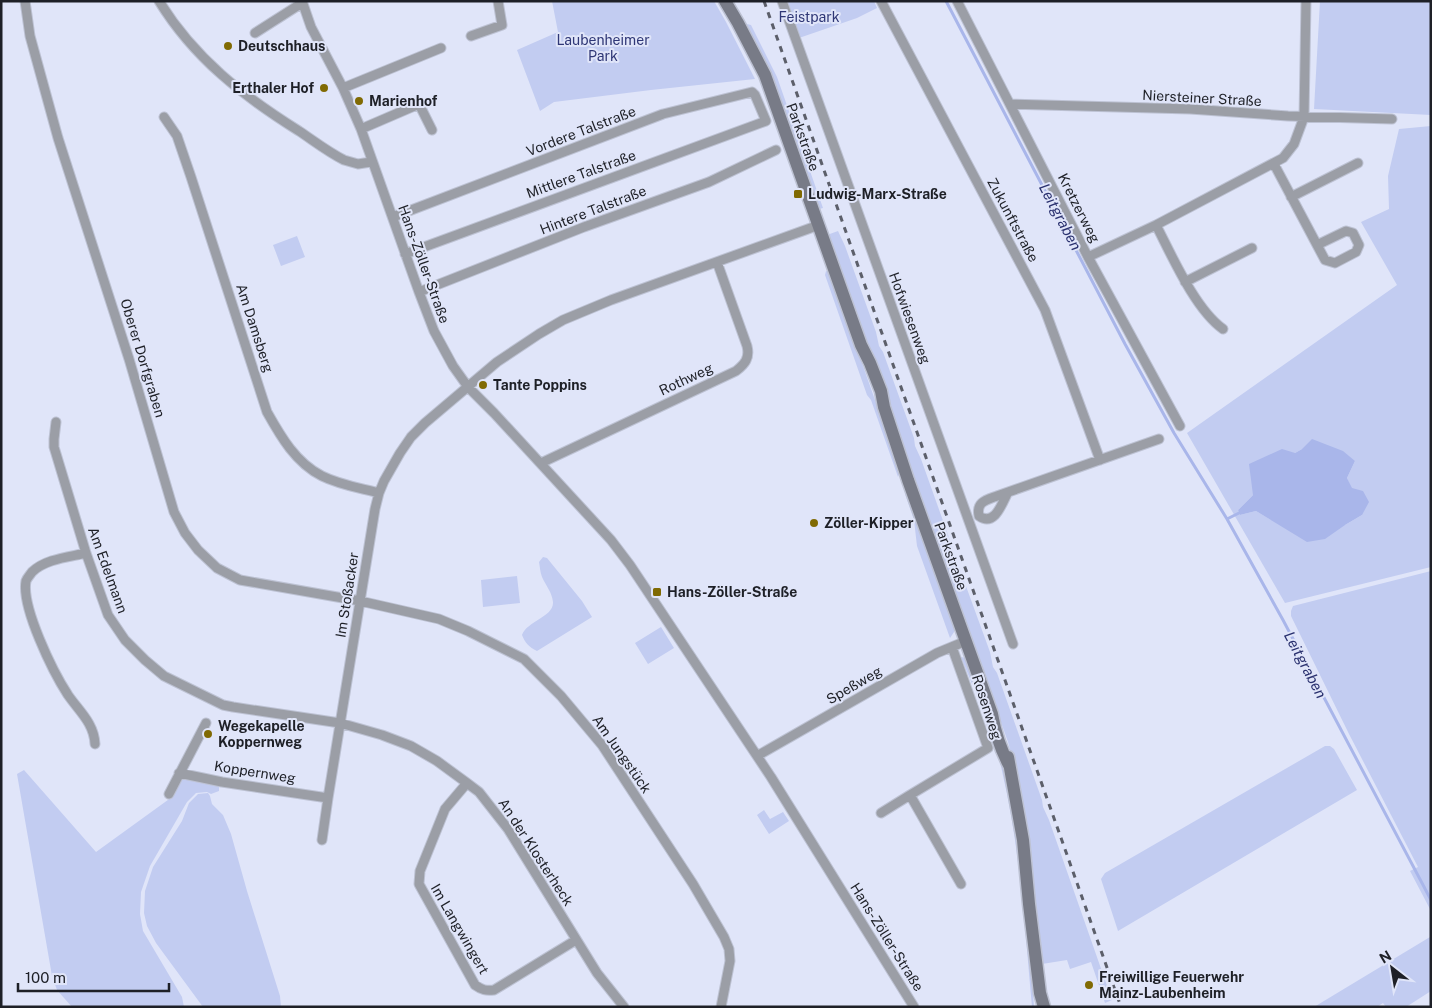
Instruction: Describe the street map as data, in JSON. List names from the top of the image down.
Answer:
{
  "streets": {
    "main road": ["Parkstraße"],
    "street": [
      "Niersteiner Straße",
      "Vordere Talstraße",
      "Mittlere Talstraße",
      "Kretzerweg",
      "Hintere Talstraße",
      "Zukunftstraße",
      "Hans-Zöller-Straße",
      "Hofwiesenweg",
      "Am Damsberg",
      "Oberer Dorfgraben",
      "Rothweg",
      "Am Edelmann",
      "Im Stoßacker",
      "Speßweg",
      "Rosenweg",
      "Am Jungstück",
      "Koppernweg",
      "An der Klosterheck",
      "Im Langwingert"
    ]
  },
  "crossings": [
    ["Niersteiner Straße", "Kretzerweg"],
    ["Vordere Talstraße", "Mittlere Talstraße"],
    ["Vordere Talstraße", "Hans-Zöller-Straße"],
    ["Parkstraße", "Speßweg"],
    ["Mittlere Talstraße", "Hans-Zöller-Straße"],
    ["Hintere Talstraße", "Hans-Zöller-Straße"],
    ["Hans-Zöller-Straße", "Rothweg"],
    ["Hans-Zöller-Straße", "Im Stoßacker"],
    ["Hans-Zöller-Straße", "Speßweg"],
    ["Am Damsberg", "Im Stoßacker"],
    ["Oberer Dorfgraben", "Im Stoßacker"],
    ["Oberer Dorfgraben", "Am Jungstück"],
    ["Am Edelmann", "Im Stoßacker"],
    ["Am Edelmann", "An der Klosterheck"],
    ["Im Stoßacker", "Am Jungstück"],
    ["Im Stoßacker", "Koppernweg"],
    ["Im Stoßacker", "An der Klosterheck"],
    ["Speßweg", "Rosenweg"],
    ["An der Klosterheck", "Im Langwingert"]
  ],
  "water": ["Leitgraben"],
  "parks": ["Feistpark", "Laubenheimer Park"],
  "places": {
    "other": [
      "Deutschhaus",
      "Erthaler Hof",
      "Marienhof",
      "Tante Poppins",
      "Zöller-Kipper",
      "Wegekapelle Koppernweg",
      "Freiwillige Feuerwehr Mainz-Laubenheim"
    ],
    "transit": ["Ludwig-Marx-Straße", "Hans-Zöller-Straße"]
  },
  "scale_bar": "100 m",
  "north": "top left"
}
